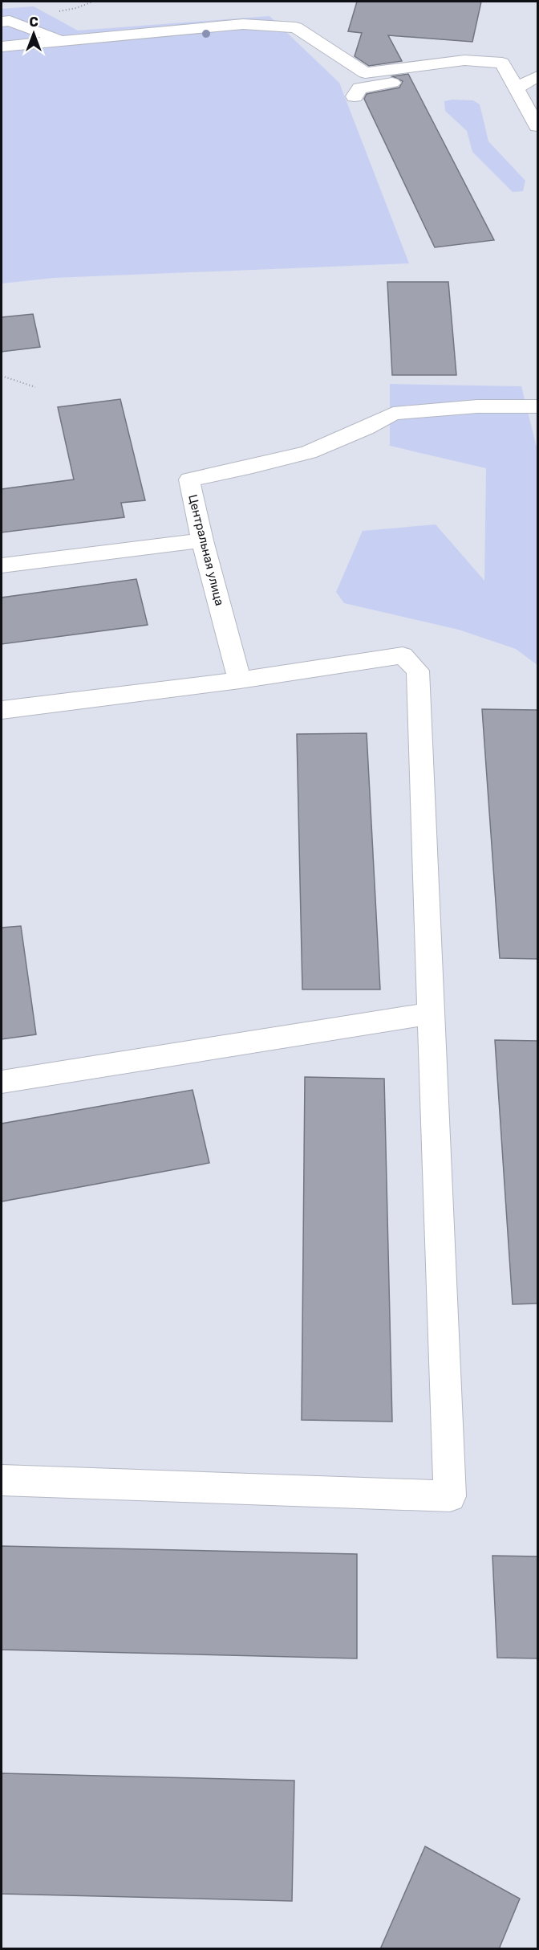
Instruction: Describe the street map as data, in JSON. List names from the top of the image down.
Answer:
{
  "streets": {
    "street": ["Центральная улица"]
  },
  "north": "top"
}
